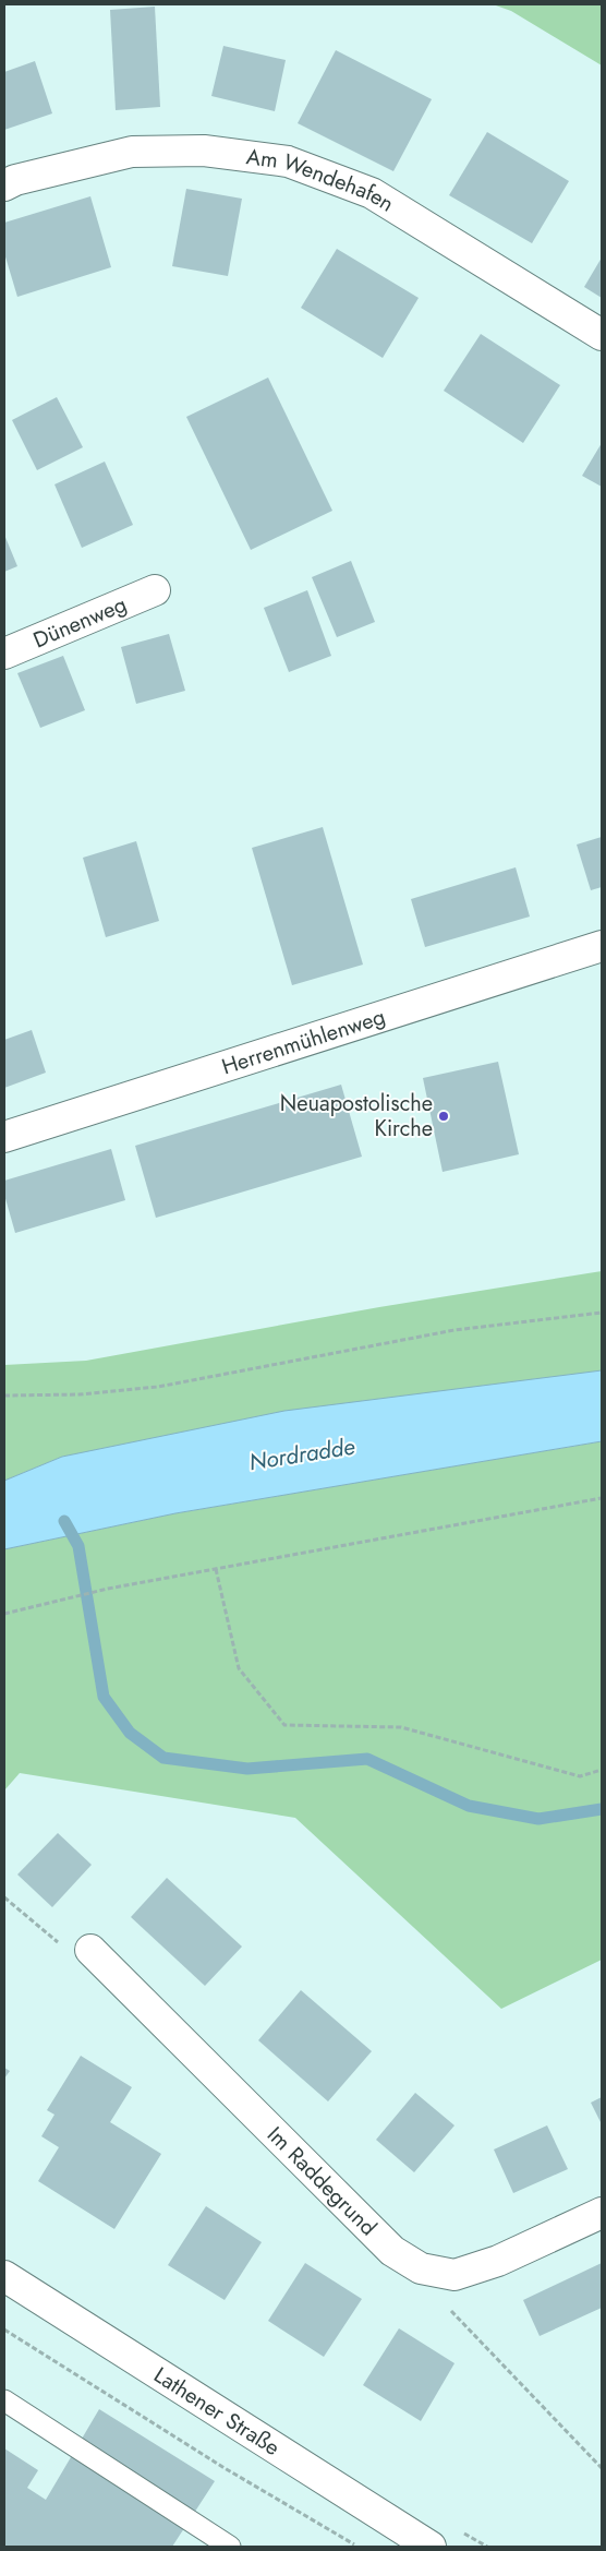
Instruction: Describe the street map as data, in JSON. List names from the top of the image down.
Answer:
{
  "streets": {
    "street": [
      "Am Wendehafen",
      "Dünenweg",
      "Herrenmühlenweg",
      "Im Raddegrund",
      "Lathener Straße"
    ]
  },
  "water": ["Nordradde"],
  "places": ["Neuapostolische Kirche"]
}
